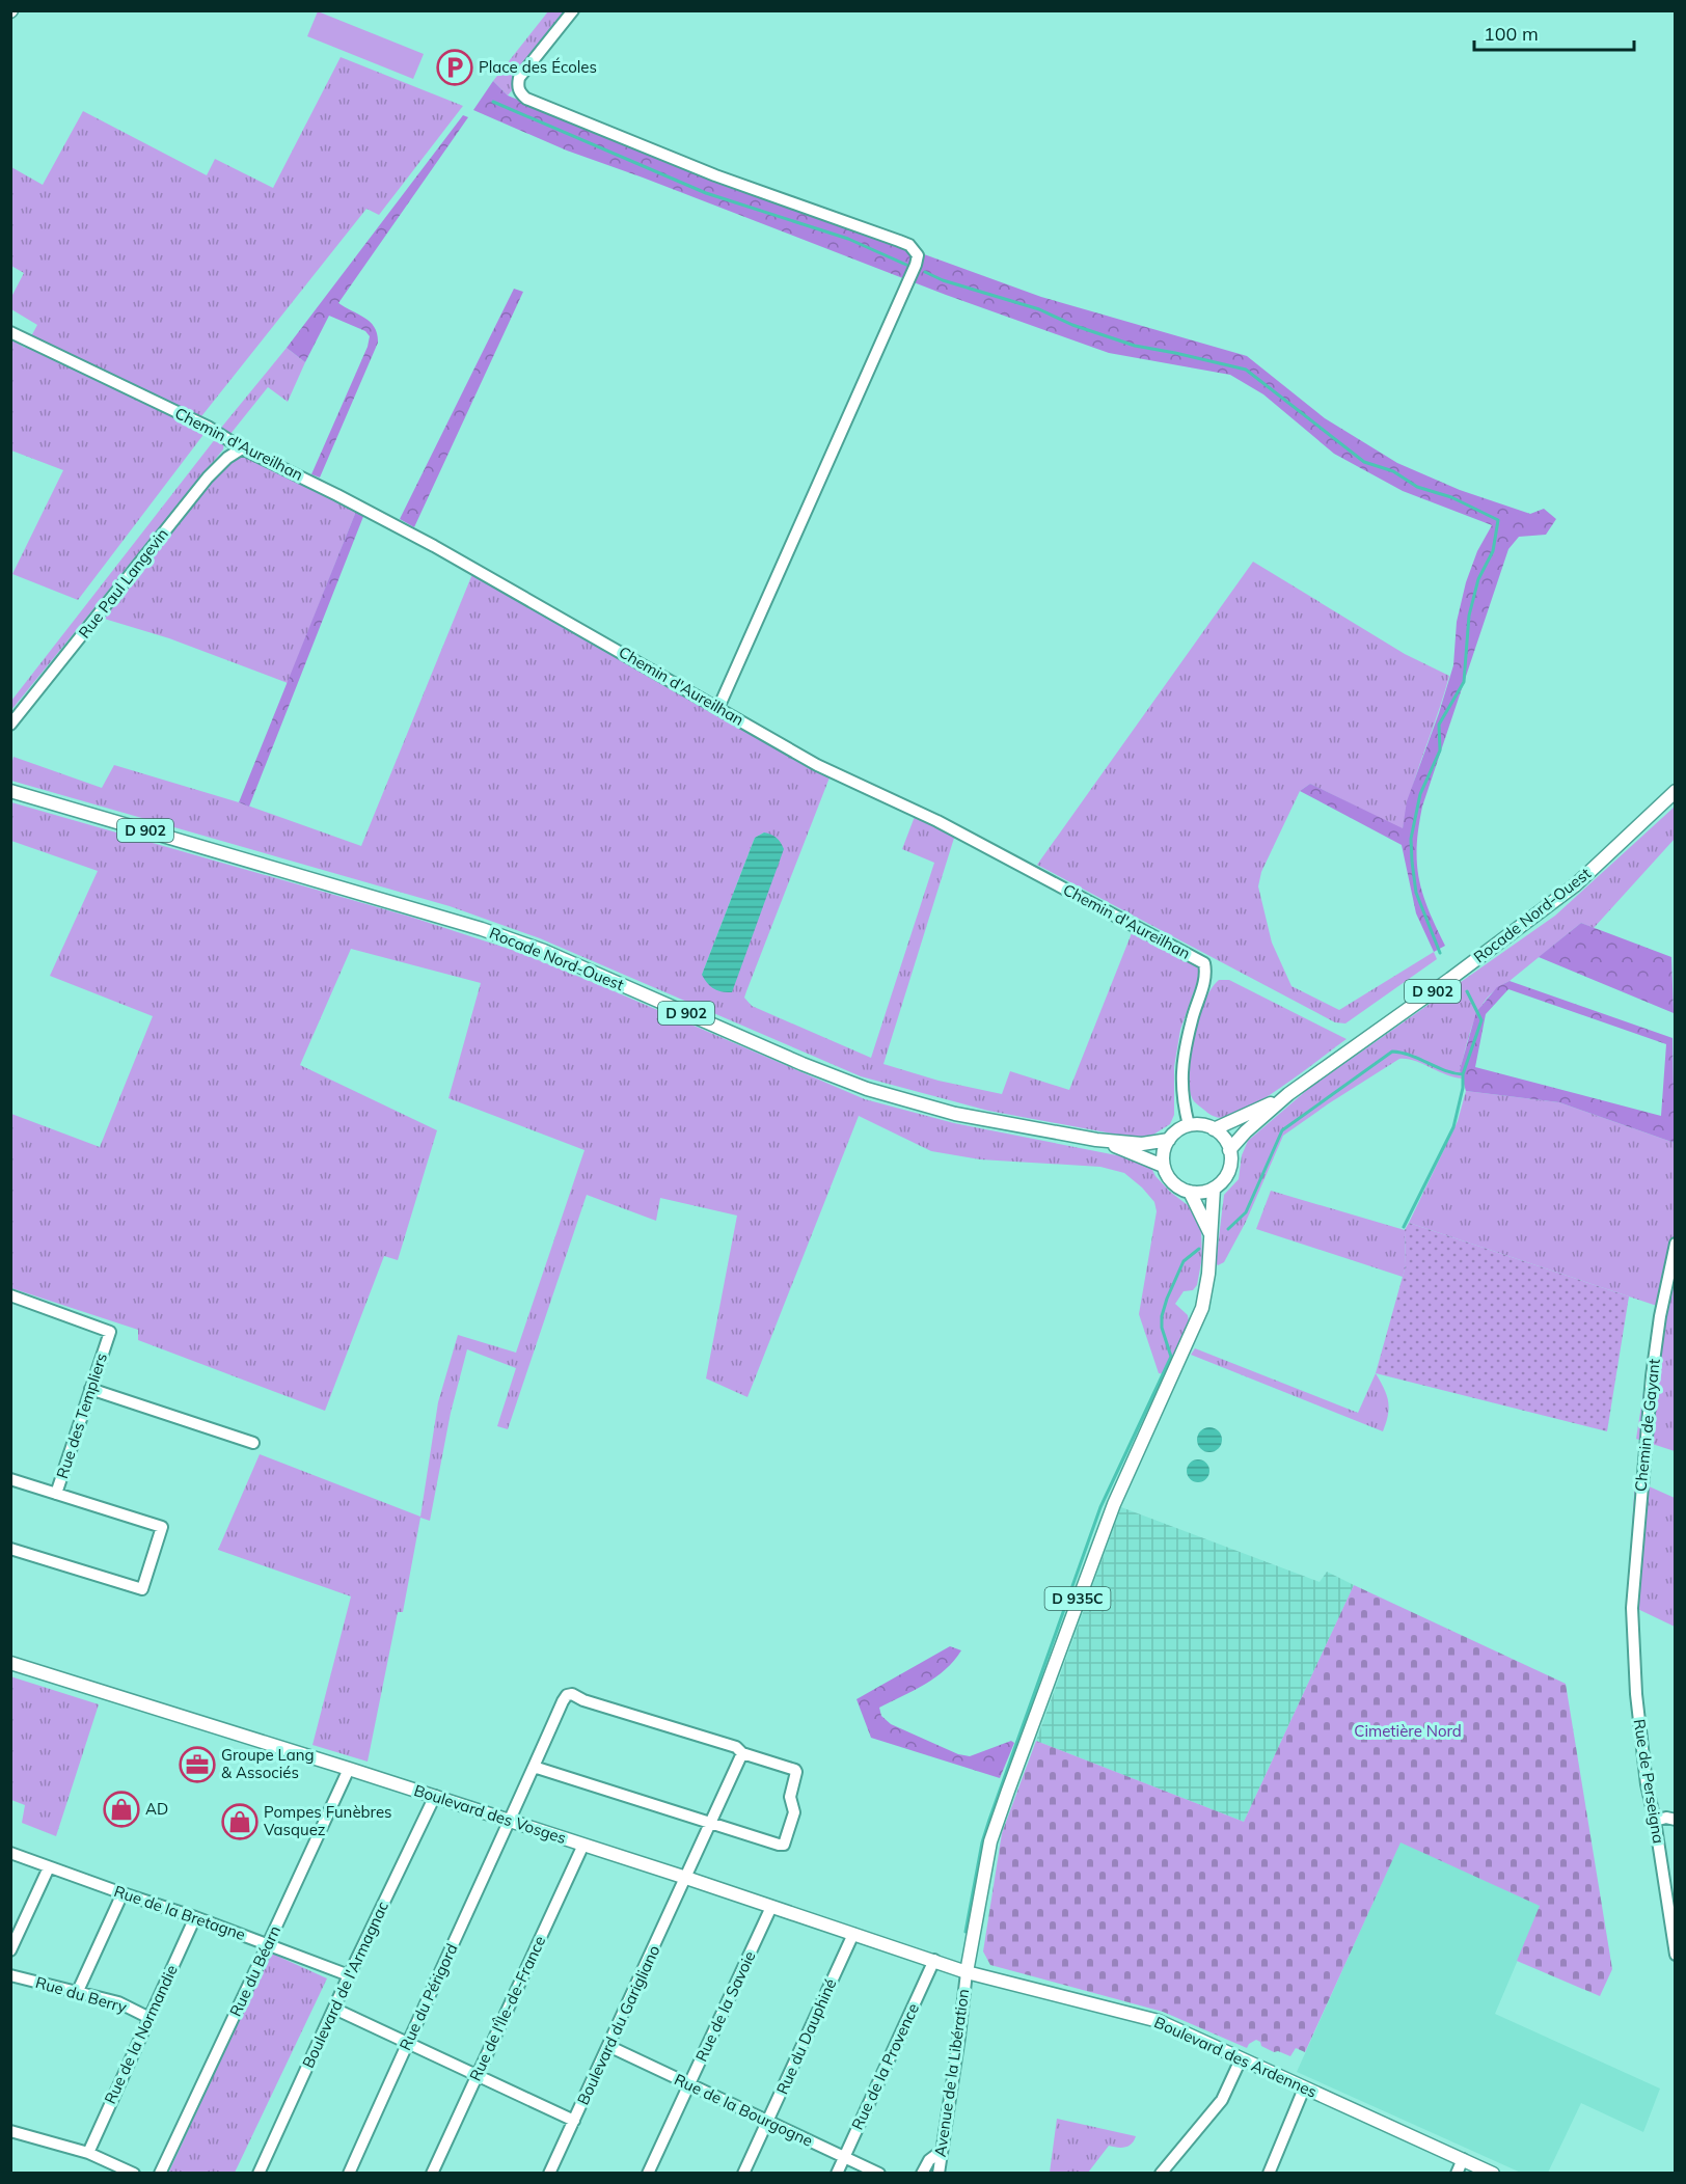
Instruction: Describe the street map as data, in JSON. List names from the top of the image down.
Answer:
{
  "streets": {
    "main road": [
      "D 902",
      "Rocade Nord-Ouest",
      "D 935C",
      "Boulevard des Vosges",
      "Boulevard des Ardennes"
    ],
    "street": [
      "Chemin d'Aureilhan",
      "Rue Paul Langevin",
      "Rue des Templiers",
      "Chemin de Gayant",
      "Rue de Perseigna",
      "Rue de la Bretagne",
      "Rue du Béarn",
      "Boulevard de l'Armagnac",
      "Rue du Berry",
      "Rue du Périgord",
      "Rue de la Savoie",
      "Rue de l'Île-de-France",
      "Boulevard du Garigliano",
      "Rue de la Normandie",
      "Rue du Dauphiné",
      "Rue de la Provence",
      "Avenue de la Libération",
      "Rue de la Bourgogne"
    ]
  },
  "crossings": [
    ["Chemin d'Aureilhan", "Rue Paul Langevin"],
    ["Chemin d'Aureilhan", "Rocade Nord-Ouest"],
    ["Chemin d'Aureilhan", "D 935C"],
    ["Rocade Nord-Ouest", "D 935C"],
    ["Chemin de Gayant", "Rue de Perseigna"],
    ["D 935C", "Boulevard des Vosges"],
    ["D 935C", "Boulevard des Ardennes"],
    ["D 935C", "Avenue de la Libération"],
    ["Boulevard des Vosges", "Rue du Béarn"],
    ["Boulevard des Vosges", "Boulevard de l'Armagnac"],
    ["Boulevard des Vosges", "Rue du Périgord"],
    ["Boulevard des Vosges", "Rue de la Savoie"],
    ["Boulevard des Vosges", "Rue de l'Île-de-France"],
    ["Boulevard des Vosges", "Boulevard du Garigliano"],
    ["Boulevard des Vosges", "Rue du Dauphiné"],
    ["Boulevard des Vosges", "Boulevard des Ardennes"],
    ["Boulevard des Vosges", "Rue de la Provence"],
    ["Boulevard des Vosges", "Avenue de la Libération"],
    ["Rue de la Bretagne", "Rue du Béarn"],
    ["Rue de la Bretagne", "Boulevard de l'Armagnac"],
    ["Rue de la Bretagne", "Rue de la Normandie"],
    ["Rue du Berry", "Rue de la Normandie"],
    ["Rue du Périgord", "Boulevard du Garigliano"],
    ["Rue de la Savoie", "Rue de la Bourgogne"],
    ["Boulevard du Garigliano", "Rue de la Bourgogne"],
    ["Rue du Dauphiné", "Rue de la Bourgogne"],
    ["Boulevard des Ardennes", "Avenue de la Libération"],
    ["Rue de la Provence", "Rue de la Bourgogne"]
  ],
  "parks": ["Cimetière Nord"],
  "places": {
    "parking": ["Place des Écoles"],
    "office": ["Groupe Lang & Associés"],
    "shop": ["AD", "Pompes Funèbres Vasquez"]
  },
  "scale_bar": "100 m"
}
